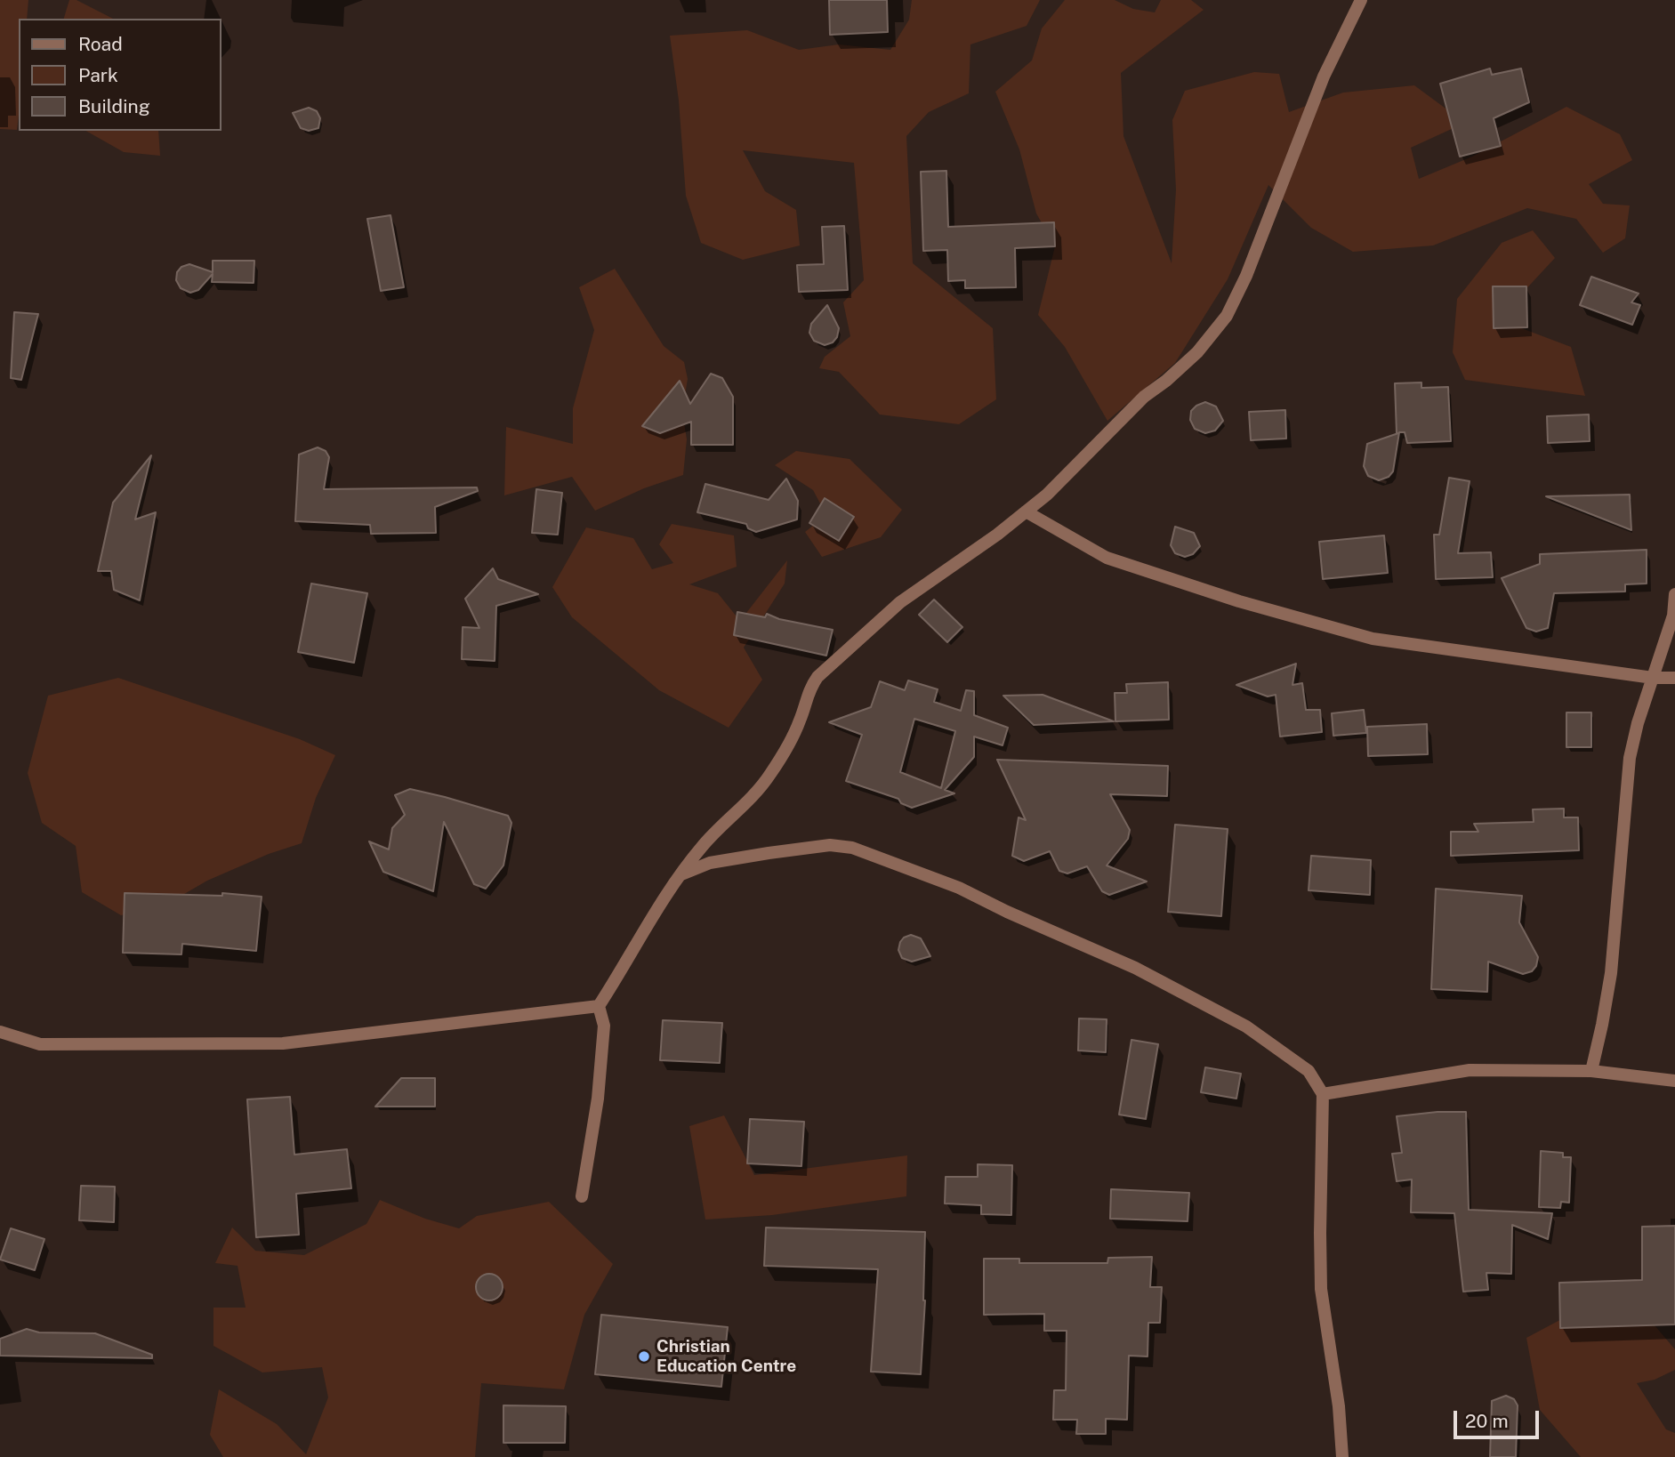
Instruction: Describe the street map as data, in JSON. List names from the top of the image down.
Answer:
{
  "places": ["Christian Education Centre"],
  "legend": ["Road", "Park", "Building"],
  "scale_bar": "20 m"
}
